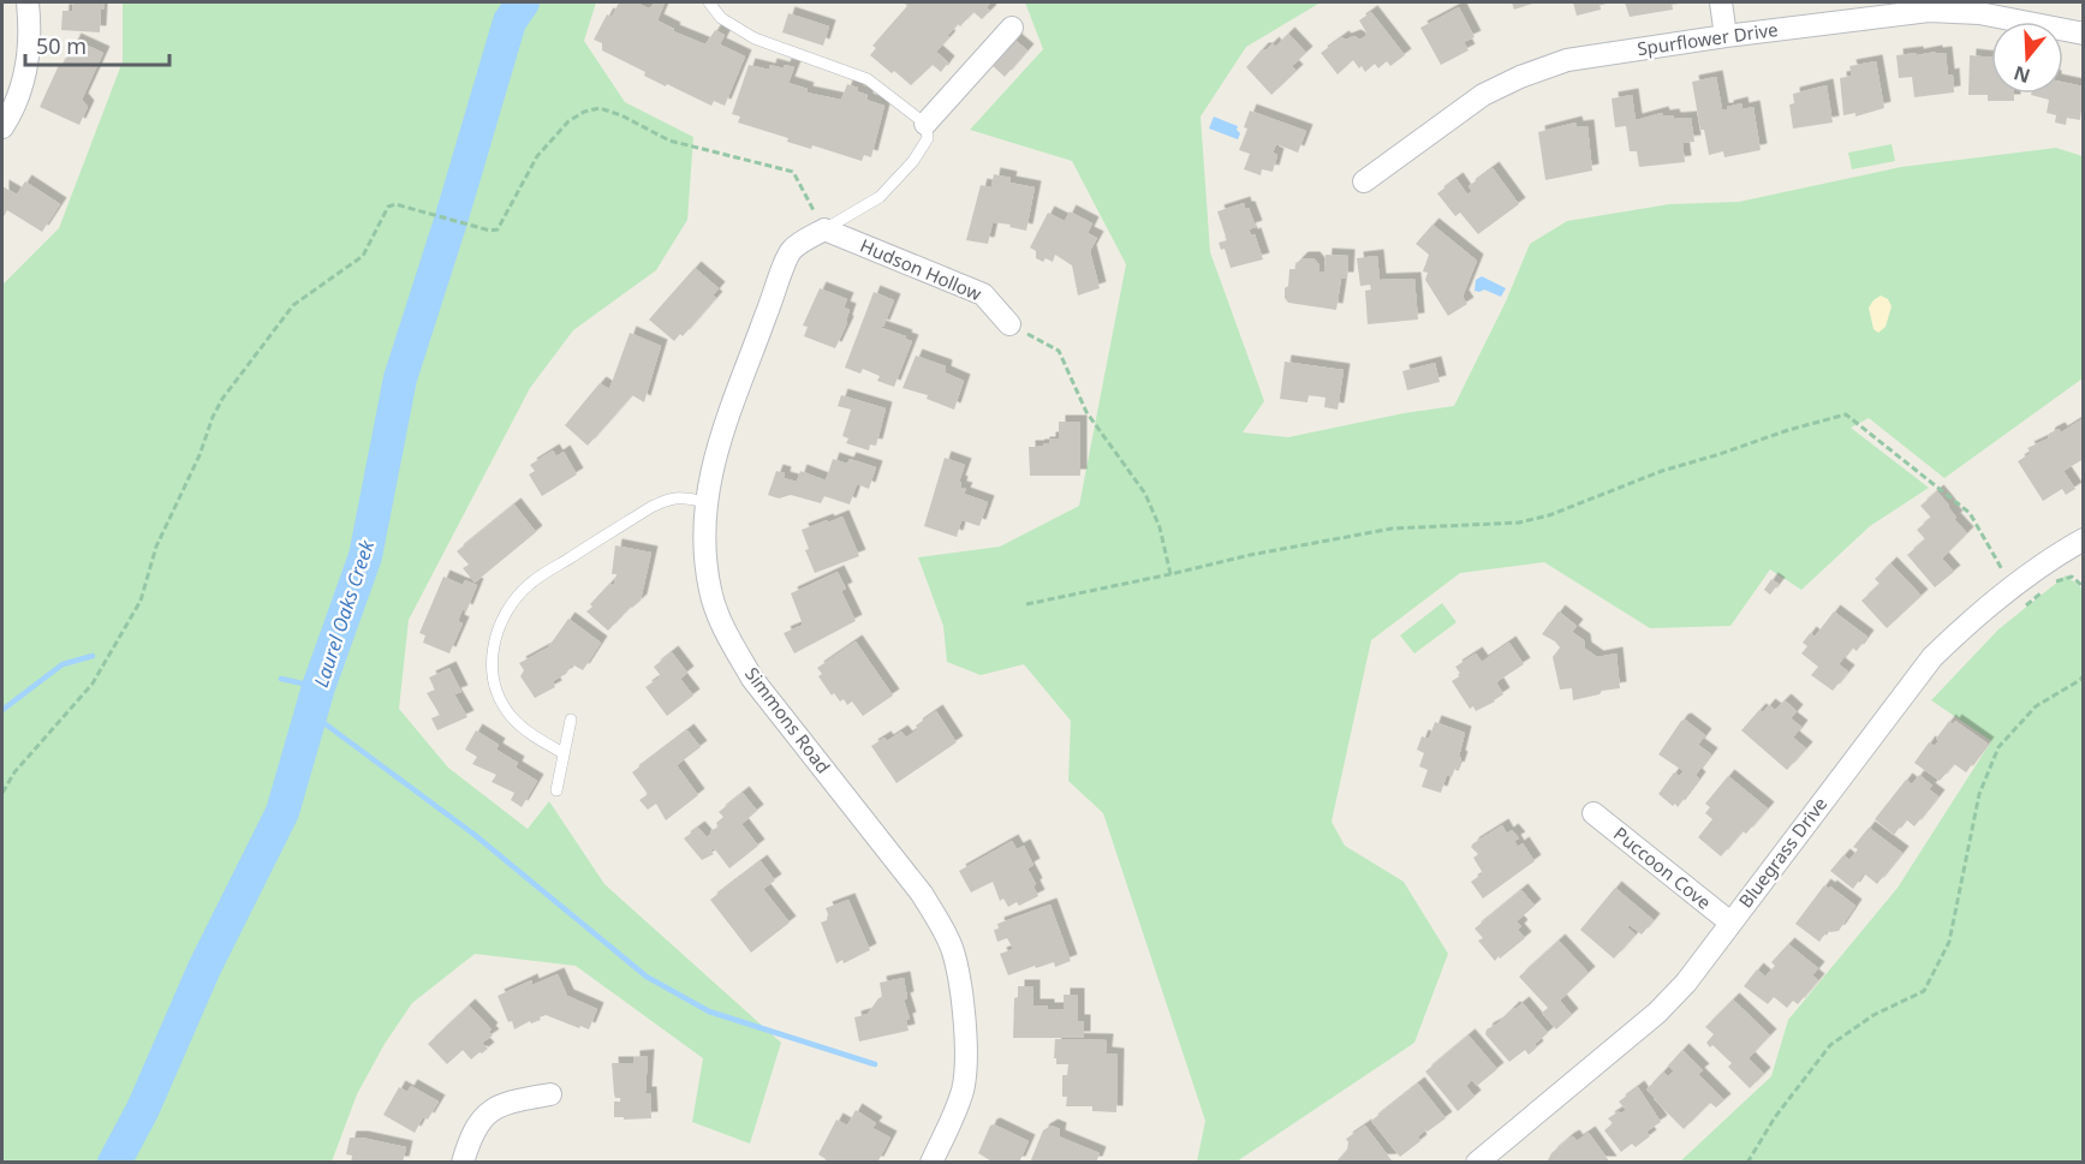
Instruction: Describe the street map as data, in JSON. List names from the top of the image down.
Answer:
{
  "streets": {
    "street": [
      "Spurflower Drive",
      "Hudson Hollow",
      "Simmons Road",
      "Bluegrass Drive",
      "Puccoon Cove"
    ]
  },
  "crossings": [
    ["Hudson Hollow", "Simmons Road"],
    ["Bluegrass Drive", "Puccoon Cove"]
  ],
  "water": ["Laurel Oaks Creek"],
  "scale_bar": "50 m",
  "north": "bottom"
}
